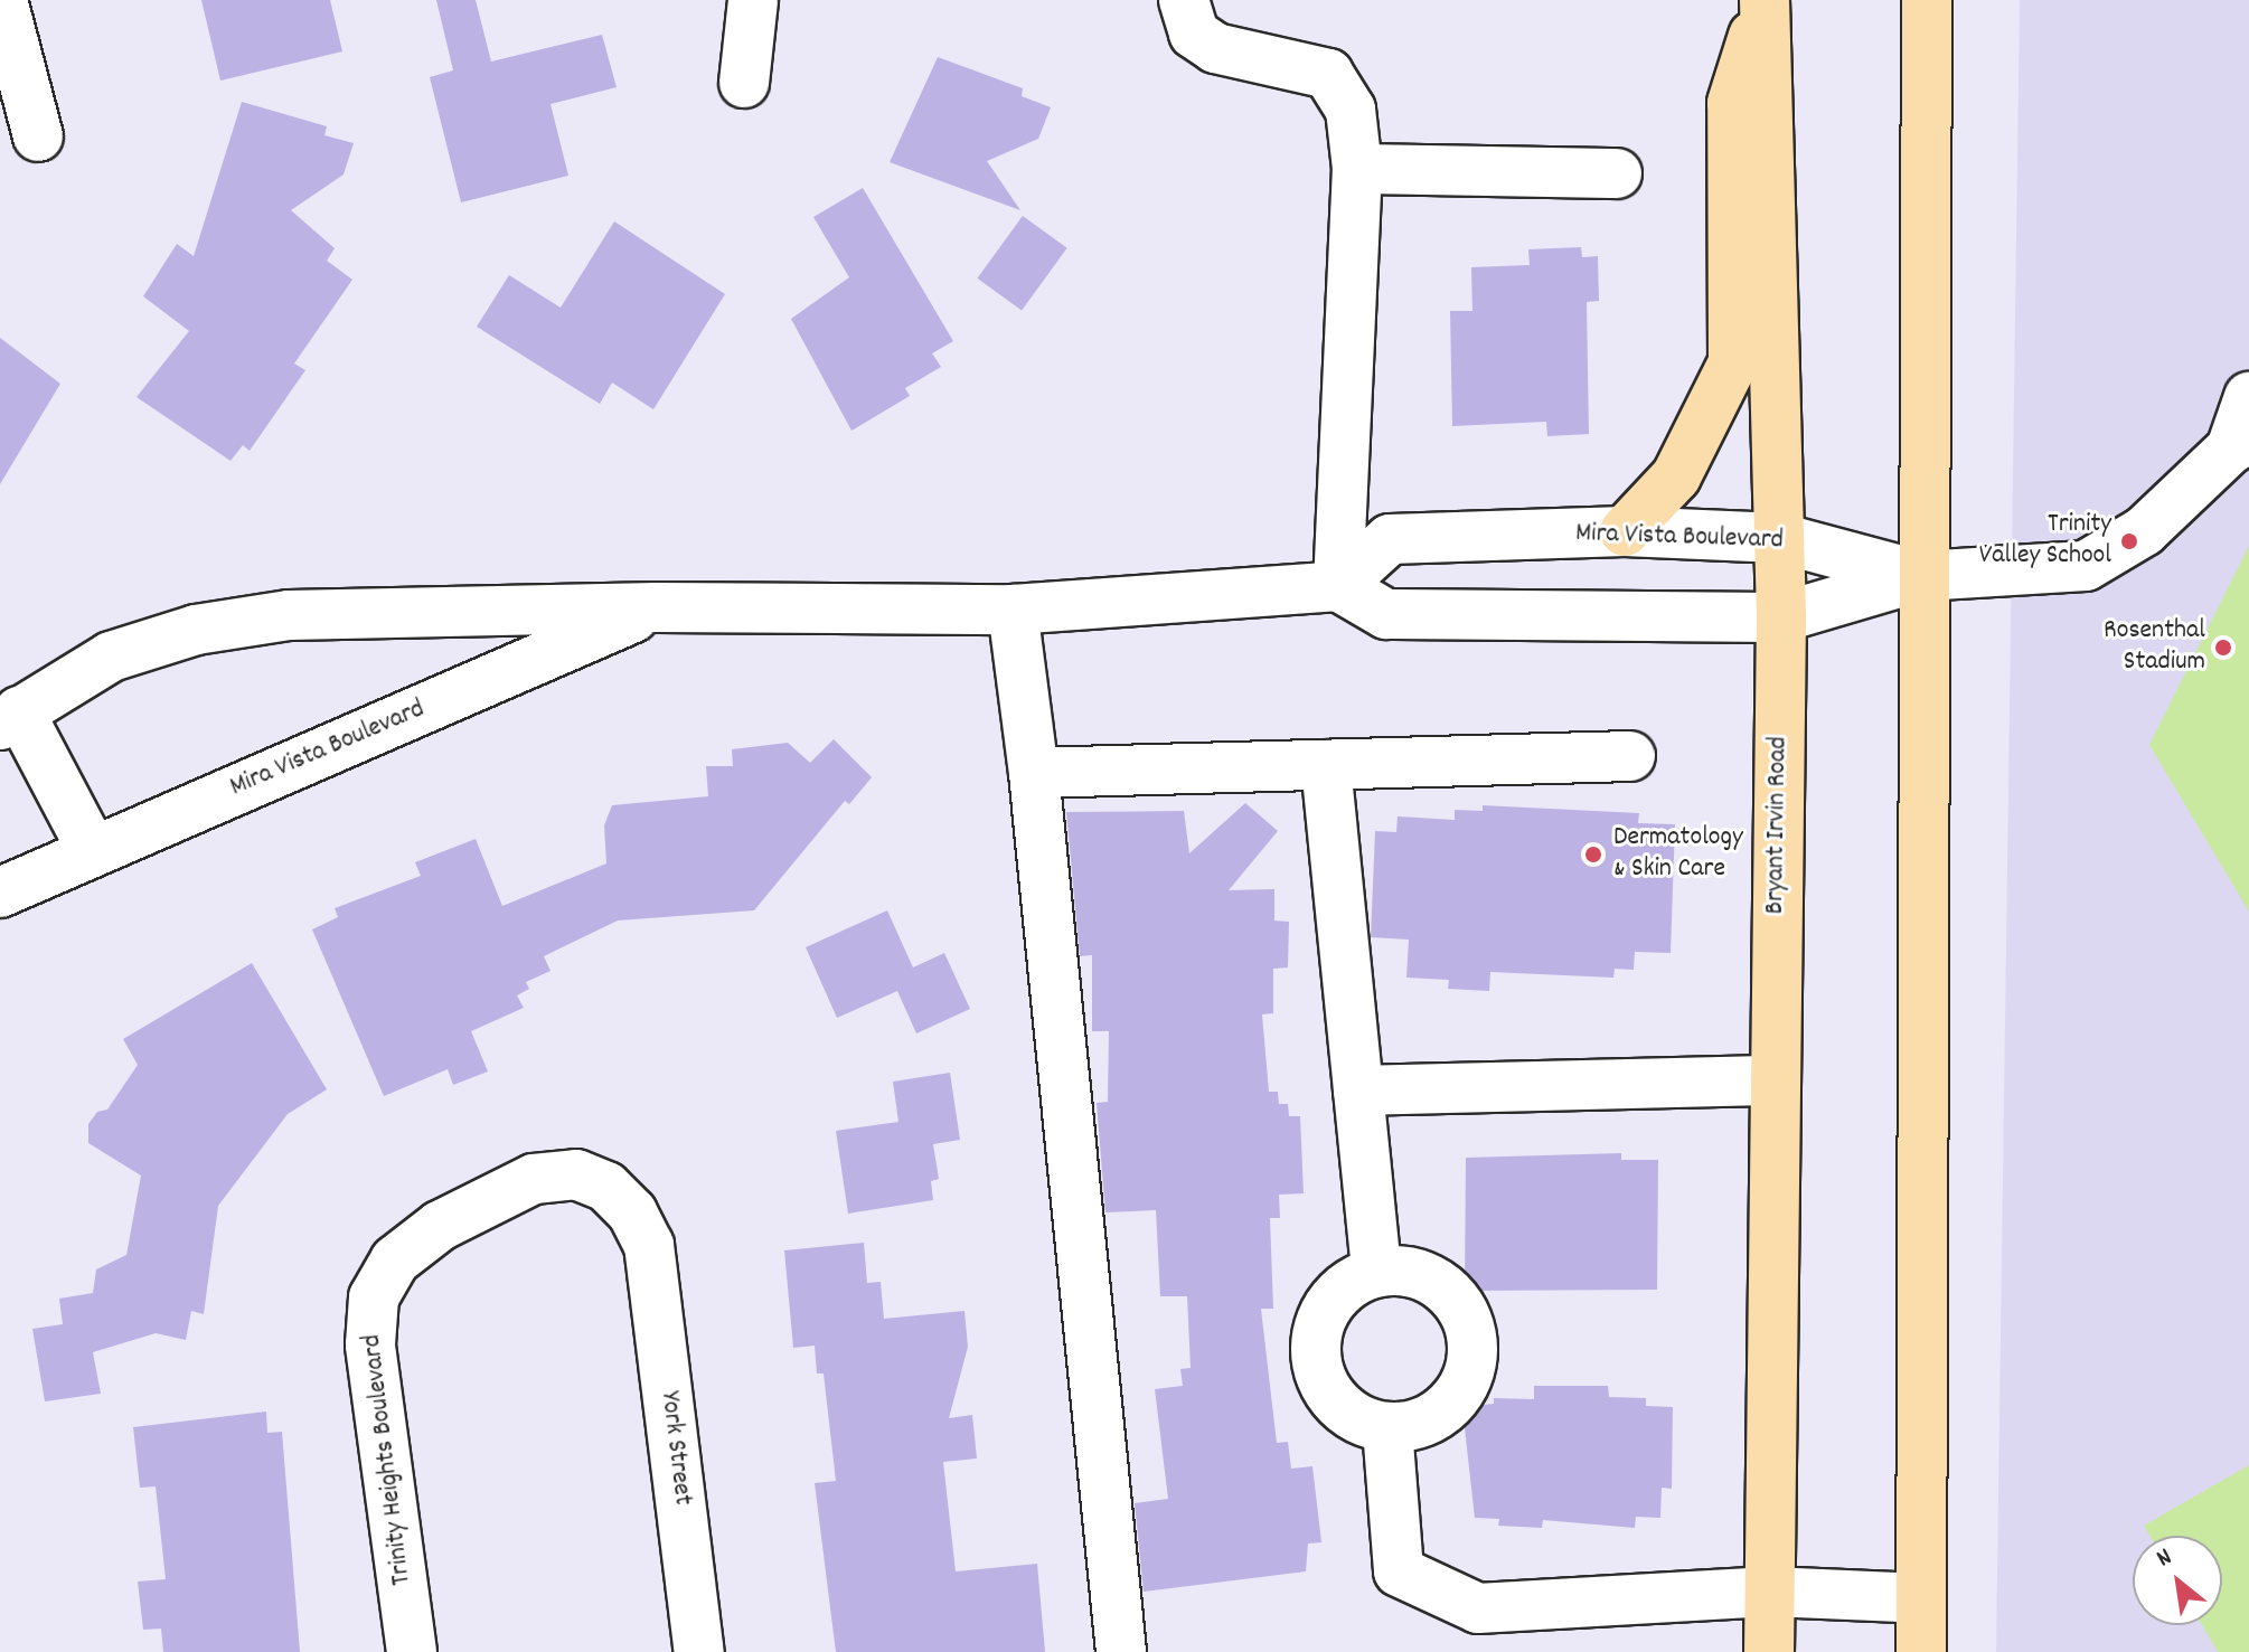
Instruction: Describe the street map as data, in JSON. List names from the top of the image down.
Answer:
{
  "streets": {
    "main road": ["Bryant Irvin Road"],
    "street": ["Mira Vista Boulevard", "York Street", "Trinity Heights Boulevard"]
  },
  "crossings": [
    ["Mira Vista Boulevard", "Bryant Irvin Road"],
    ["York Street", "Trinity Heights Boulevard"]
  ],
  "places": ["Trinity Valley School", "Rosenthal Stadium", "Dermatology & Skin Care"],
  "north": "top left"
}
